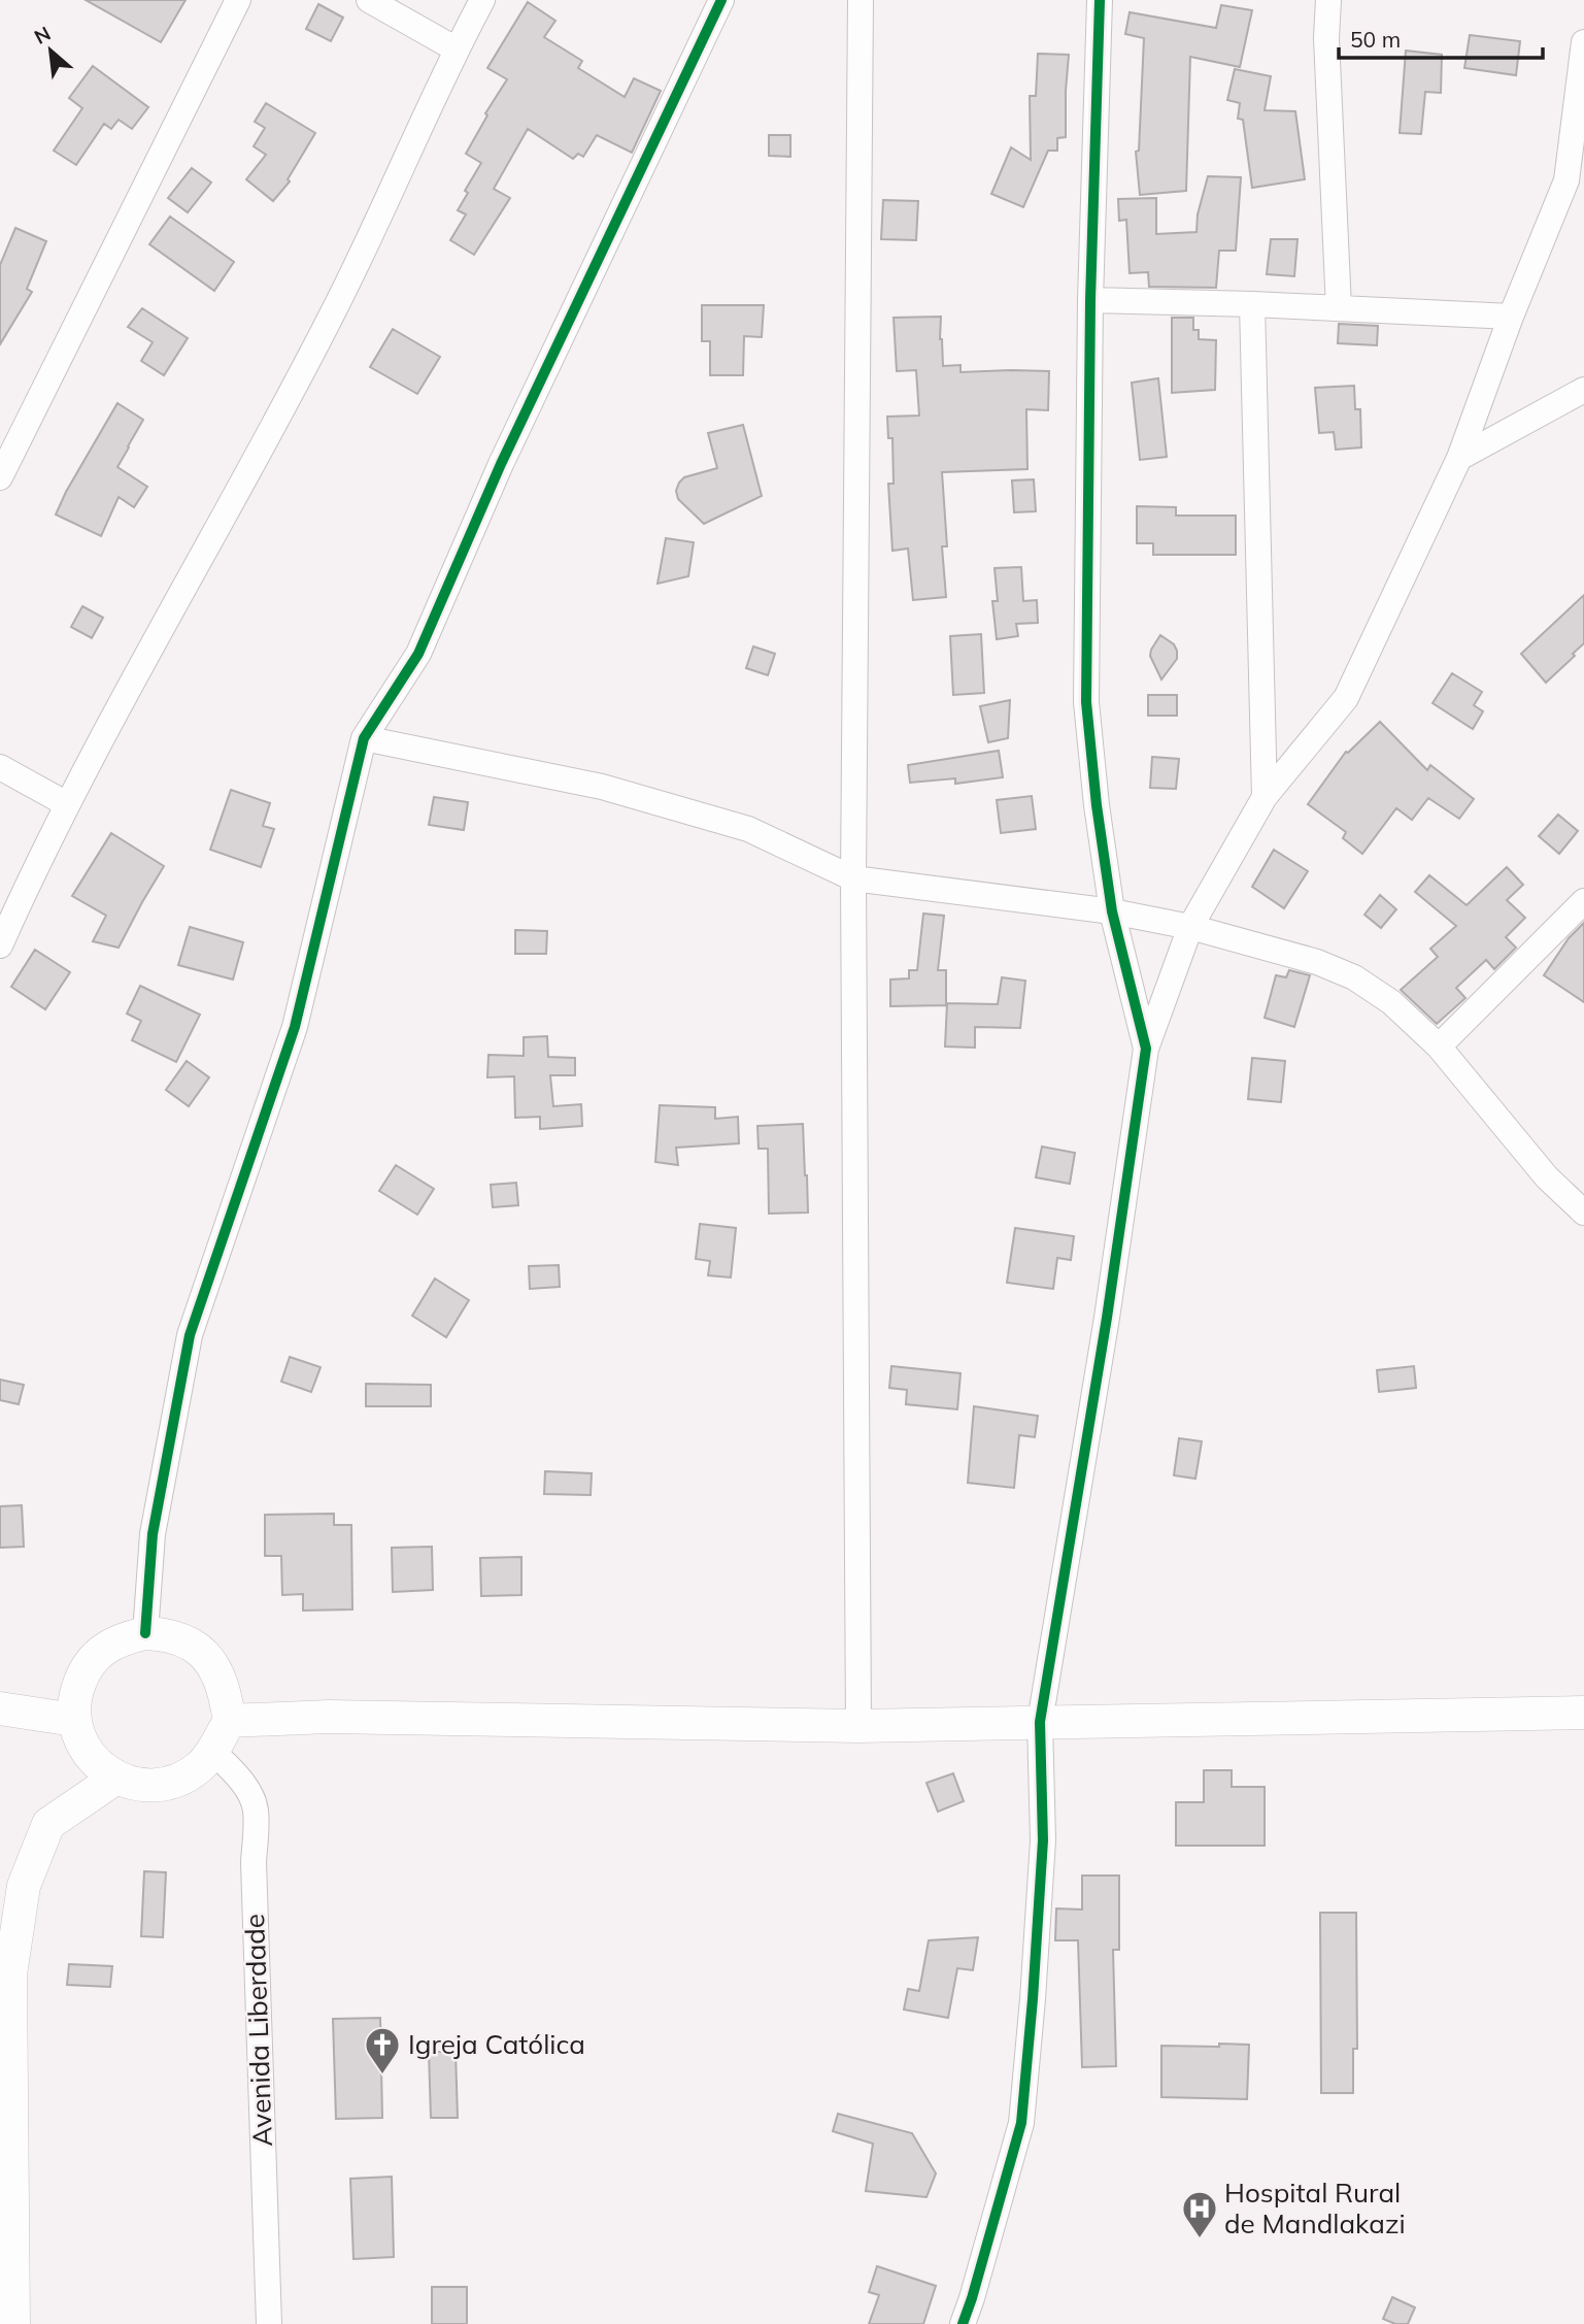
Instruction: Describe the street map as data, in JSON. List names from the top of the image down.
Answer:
{
  "streets": {
    "street": ["Avenida Liberdade"]
  },
  "places": {
    "church": ["Igreja Católica"],
    "hospital": ["Hospital Rural de Mandlakazi"]
  },
  "scale_bar": "50 m",
  "north": "top left"
}
